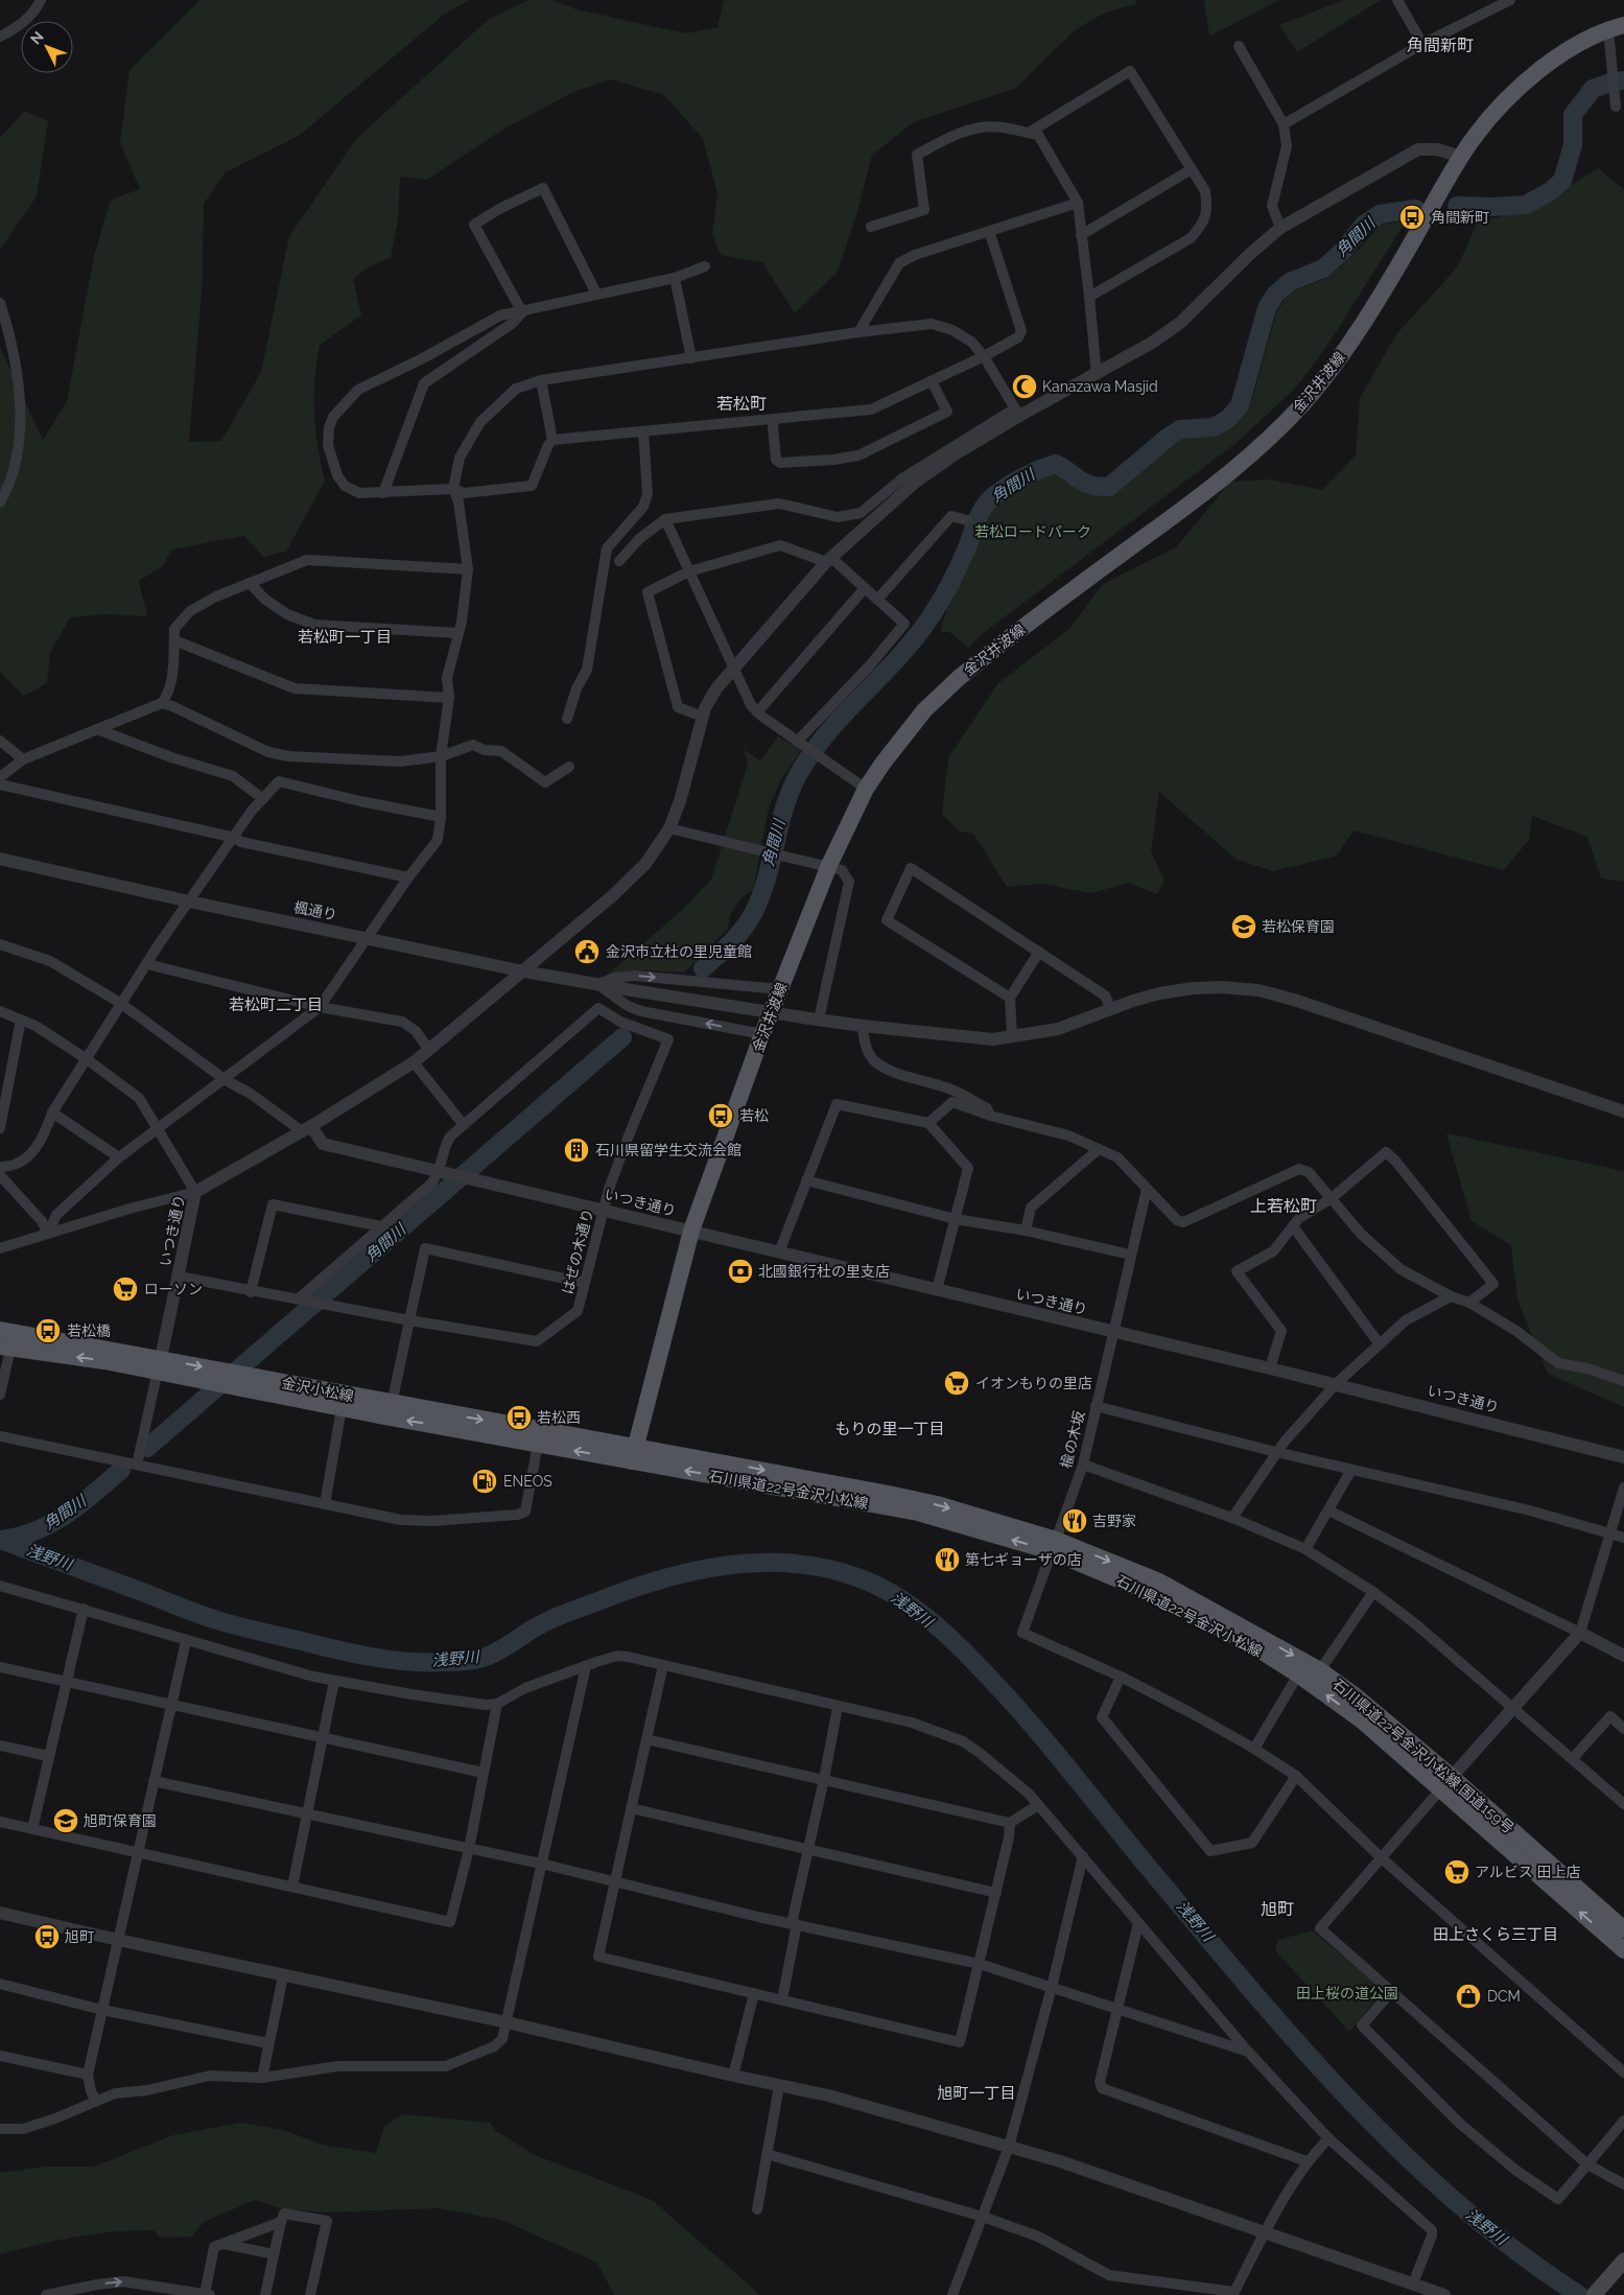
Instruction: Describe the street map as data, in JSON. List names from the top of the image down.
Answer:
{
  "streets": {
    "main road": [
      "金沢井波線",
      "金沢小松線",
      "石川県道22号金沢小松線",
      "石川県道22号金沢小松線;国道159号"
    ],
    "street": [
      "楓通り",
      "いつき通り",
      "はぜの木通り",
      "楡の木坂"
    ]
  },
  "crossings": [
    ["金沢井波線", "いつき通り"],
    ["金沢井波線", "金沢小松線"],
    ["金沢井波線", "石川県道22号金沢小松線;国道159号"],
    ["楓通り", "いつき通り"],
    ["いつき通り", "はぜの木通り"],
    ["いつき通り", "金沢小松線"],
    ["いつき通り", "楡の木坂"],
    ["金沢小松線", "石川県道22号金沢小松線;国道159号"],
    ["楡の木坂", "石川県道22号金沢小松線"],
    ["楡の木坂", "石川県道22号金沢小松線;国道159号"],
    ["石川県道22号金沢小松線", "石川県道22号金沢小松線;国道159号"]
  ],
  "one_way": ["石川県道22号金沢小松線"],
  "districts": [
    "角間新町",
    "若松町",
    "若松町一丁目",
    "若松町二丁目",
    "上若松町",
    "もりの里一丁目",
    "旭町",
    "田上さくら三丁目",
    "旭町一丁目"
  ],
  "water": ["角間川", "浅野川"],
  "parks": ["若松ロードパーク", "田上桜の道公園"],
  "places": {
    "bus stop": [
      "角間新町",
      "若松",
      "若松橋",
      "若松西",
      "旭町"
    ],
    "mosque": ["Kanazawa Masjid"],
    "school or university": ["若松保育園", "旭町保育園"],
    "public building": ["金沢市立杜の里児童館"],
    "building": ["石川県留学生交流会館"],
    "bank": ["北國銀行杜の里支店"],
    "supermarket": ["ローソン", "イオンもりの里店", "アルビス 田上店"],
    "fuel station": ["ENEOS"],
    "restaurant": ["吉野家", "第七ギョーザの店"],
    "shop": ["DCM"]
  },
  "north": "top left"
}
